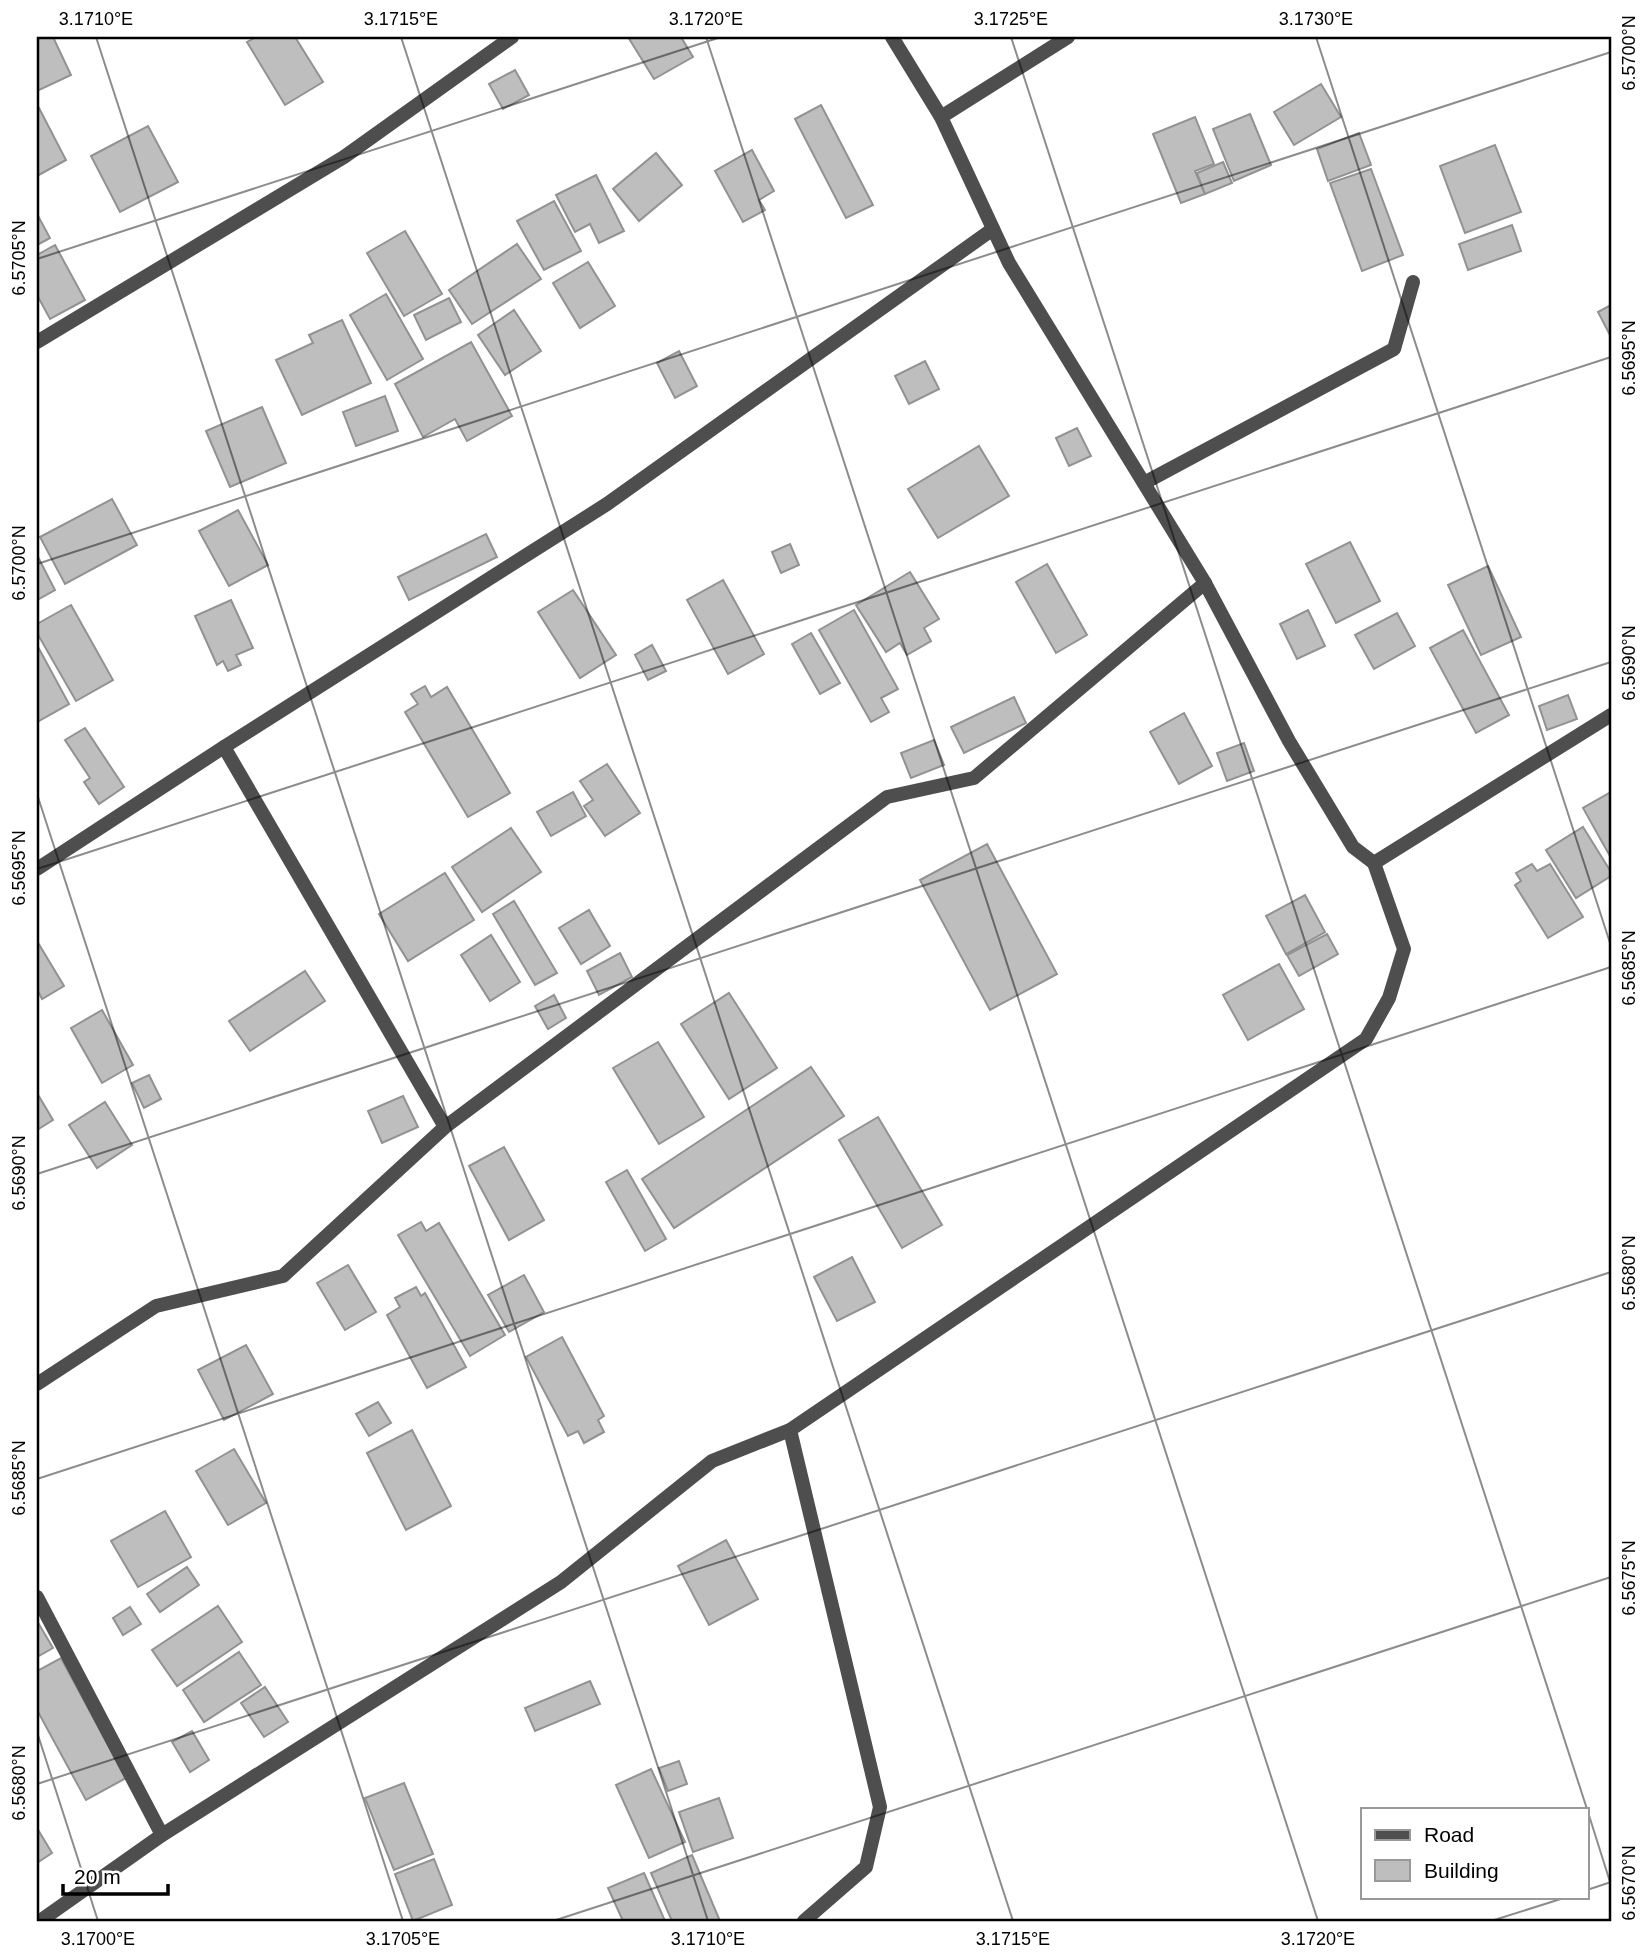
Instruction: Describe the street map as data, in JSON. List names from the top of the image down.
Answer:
{
  "legend": ["Road", "Building"],
  "scale_bar": "20 m",
  "coordinates": [
    "3.1710°E",
    "3.1715°E",
    "3.1720°E",
    "3.1725°E",
    "3.1730°E",
    "6.5700°N",
    "6.5705°N",
    "6.5695°N",
    "6.5690°N",
    "6.5685°N",
    "6.5680°N",
    "6.5675°N",
    "6.5670°N",
    "3.1700°E",
    "3.1705°E"
  ]
}
